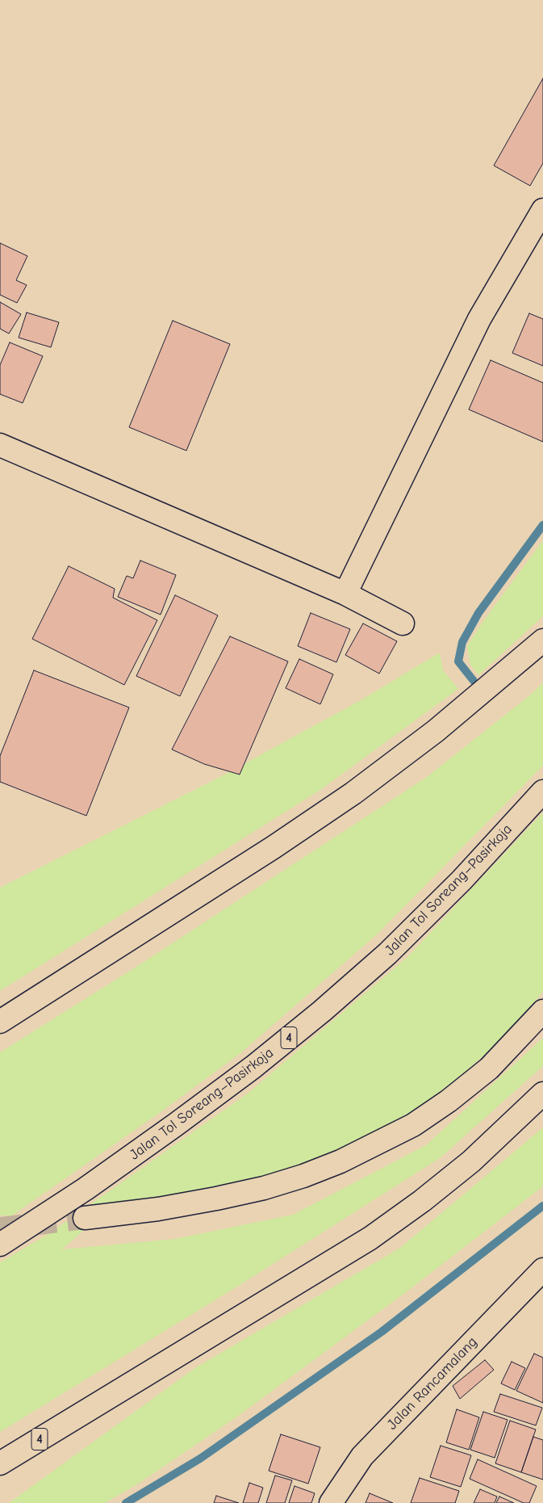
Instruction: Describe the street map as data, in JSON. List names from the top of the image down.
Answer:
{
  "streets": {
    "main road": ["Jalan Tol Soreang–Pasirkoja", "4", "Jalan Rancamalang"]
  }
}
